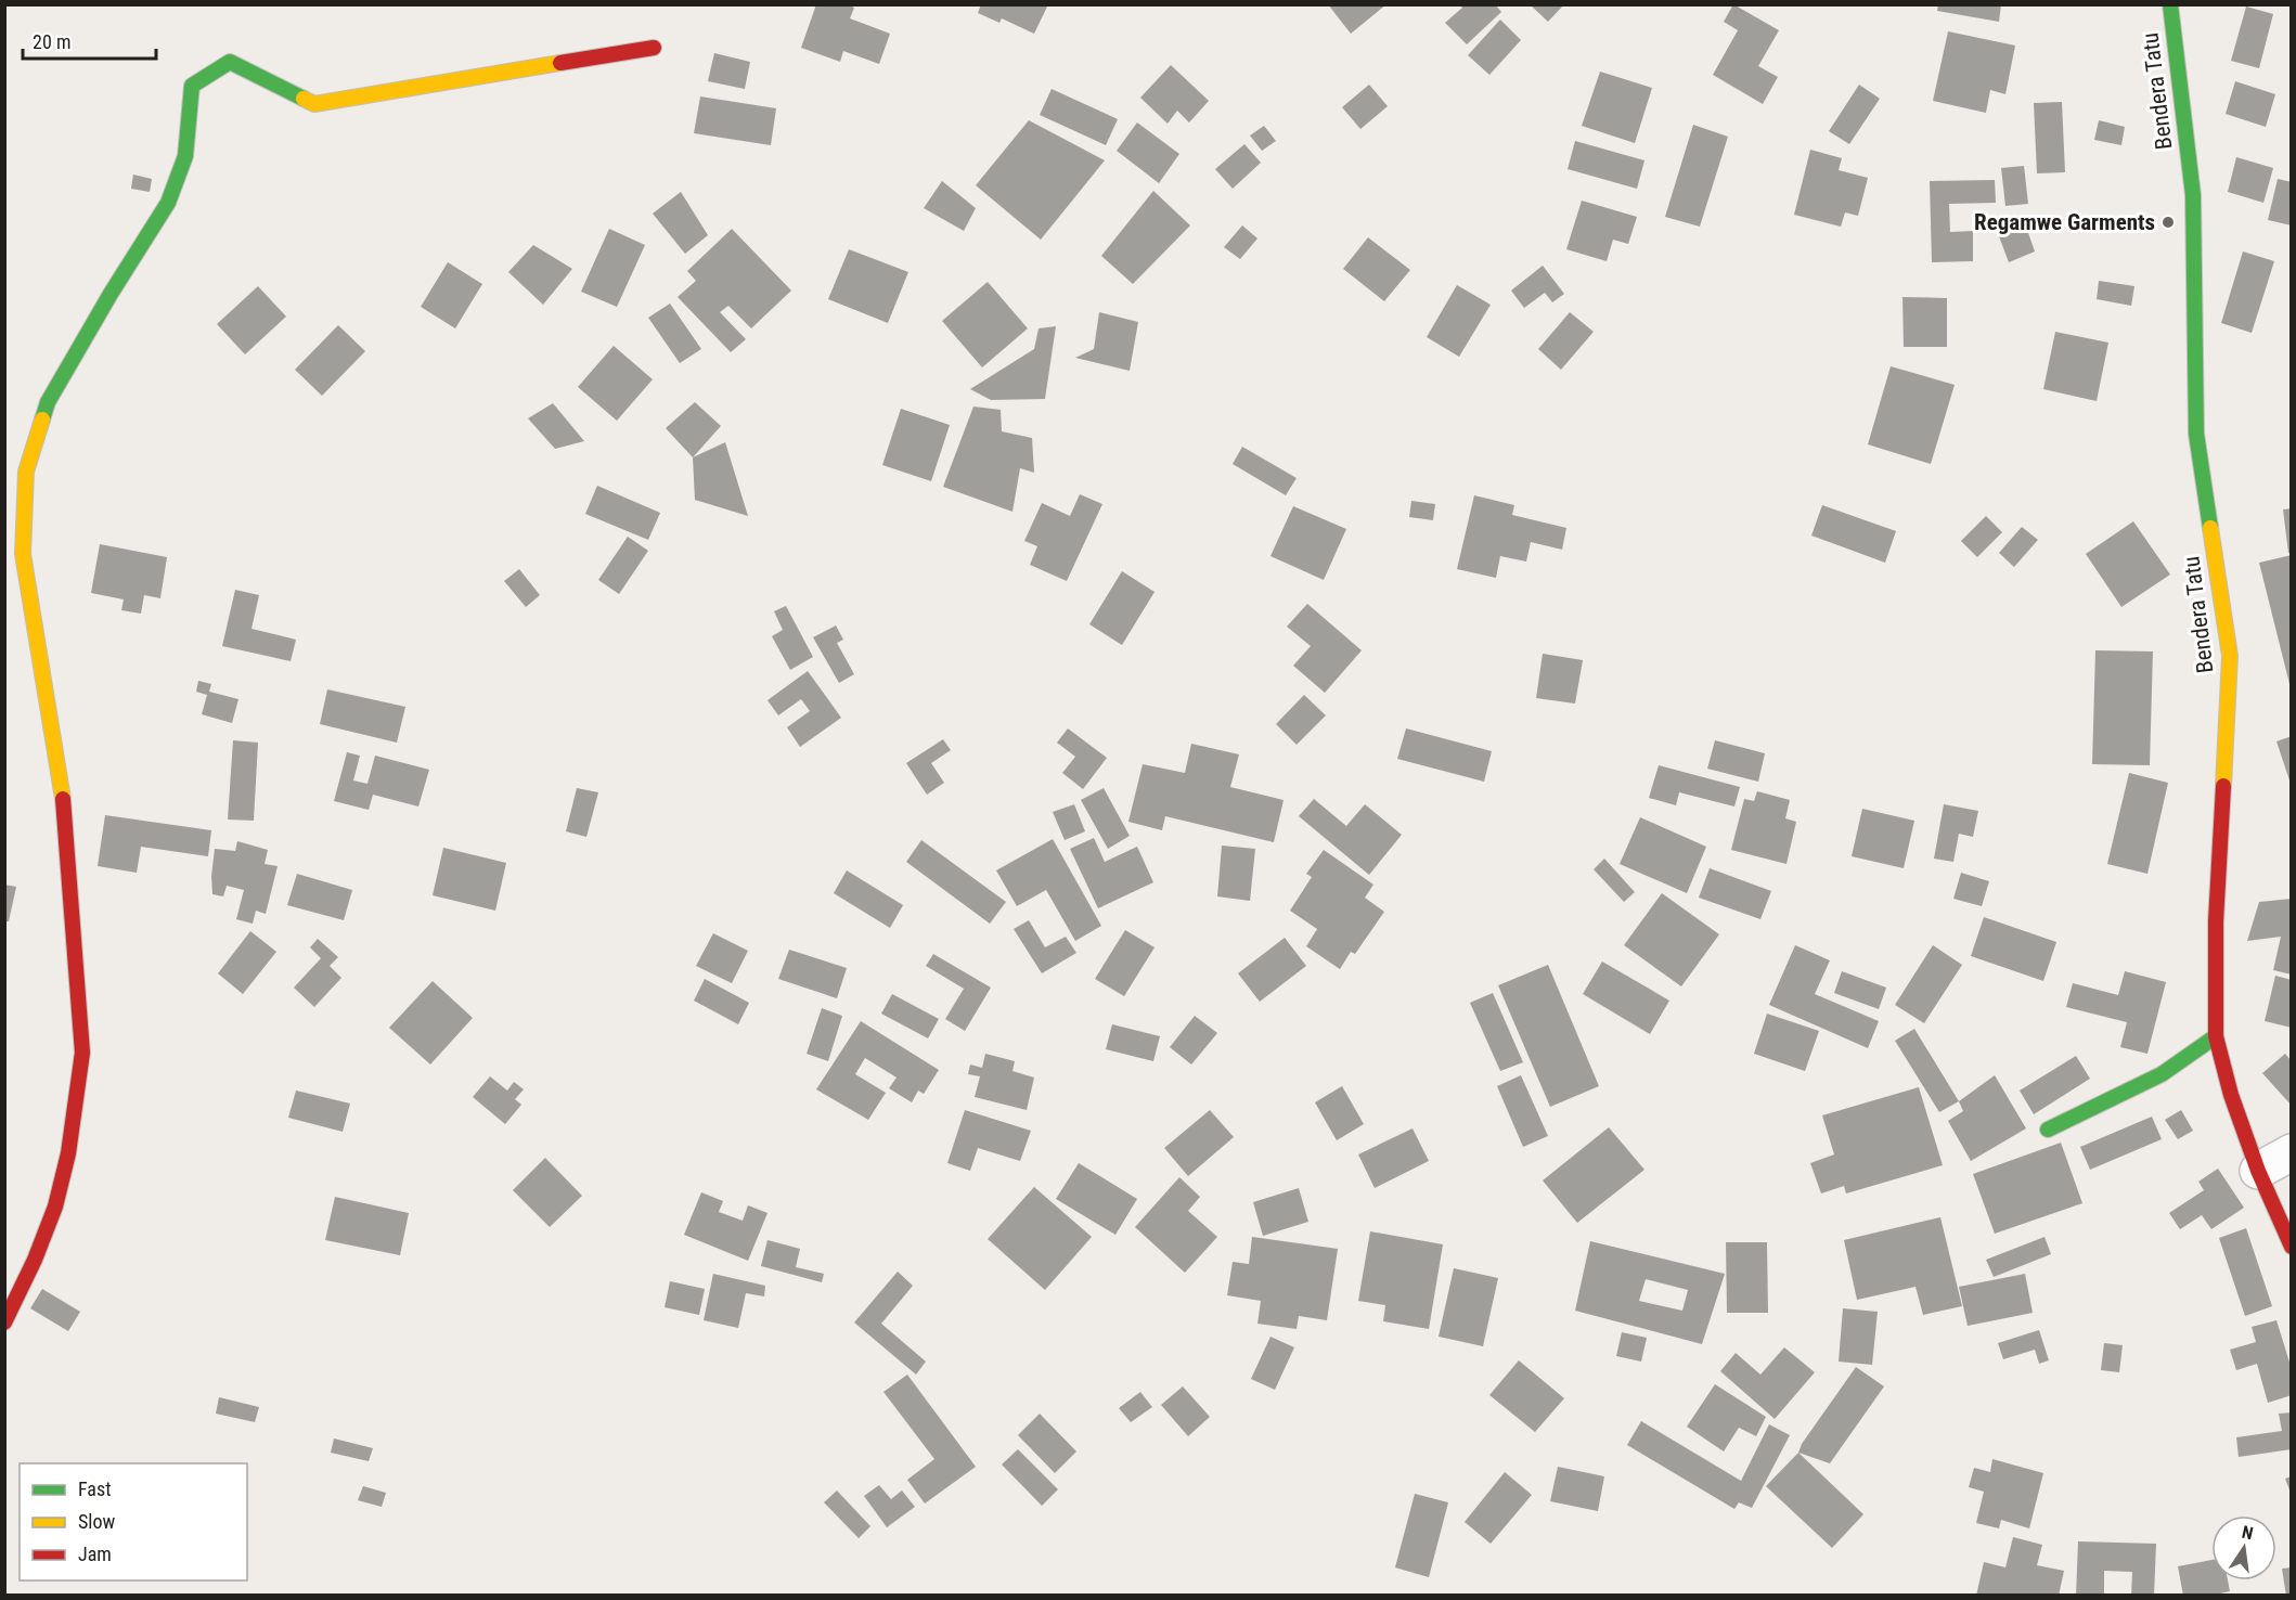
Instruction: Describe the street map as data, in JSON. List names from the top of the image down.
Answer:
{
  "streets": {
    "street": ["Bendera Tatu"]
  },
  "places": ["Regamwe Garments"],
  "legend": ["Fast", "Slow", "Jam"],
  "scale_bar": "20 m",
  "north": "top"
}
